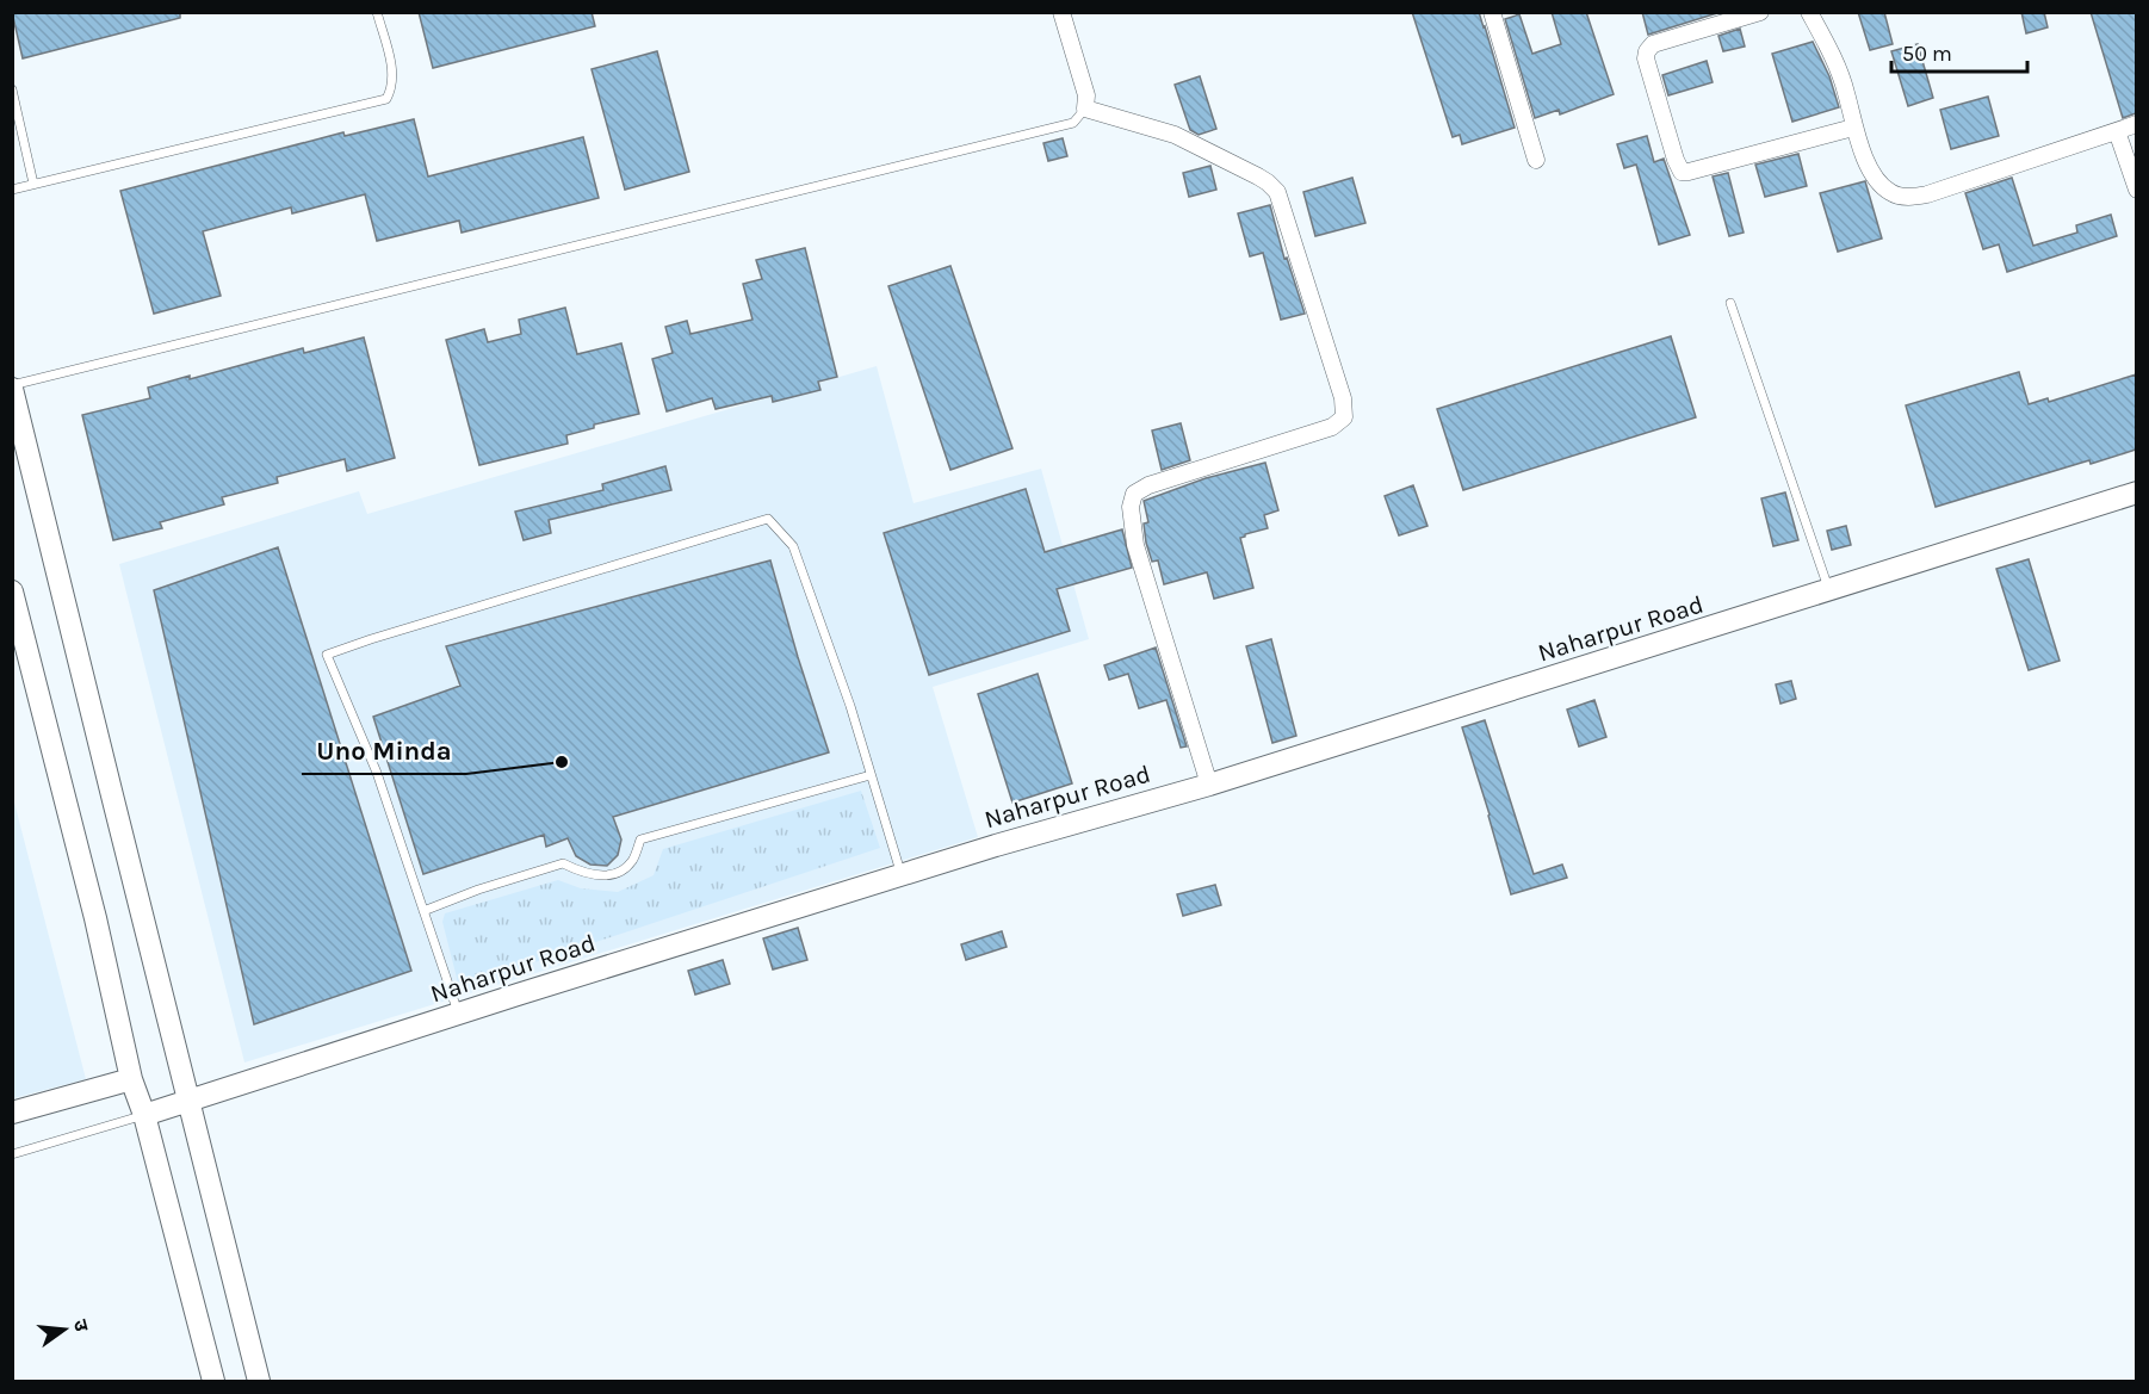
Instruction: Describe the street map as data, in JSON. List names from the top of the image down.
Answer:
{
  "streets": {
    "street": ["Naharpur Road"]
  },
  "places": ["Uno Minda"],
  "scale_bar": "50 m",
  "north": "right"
}
